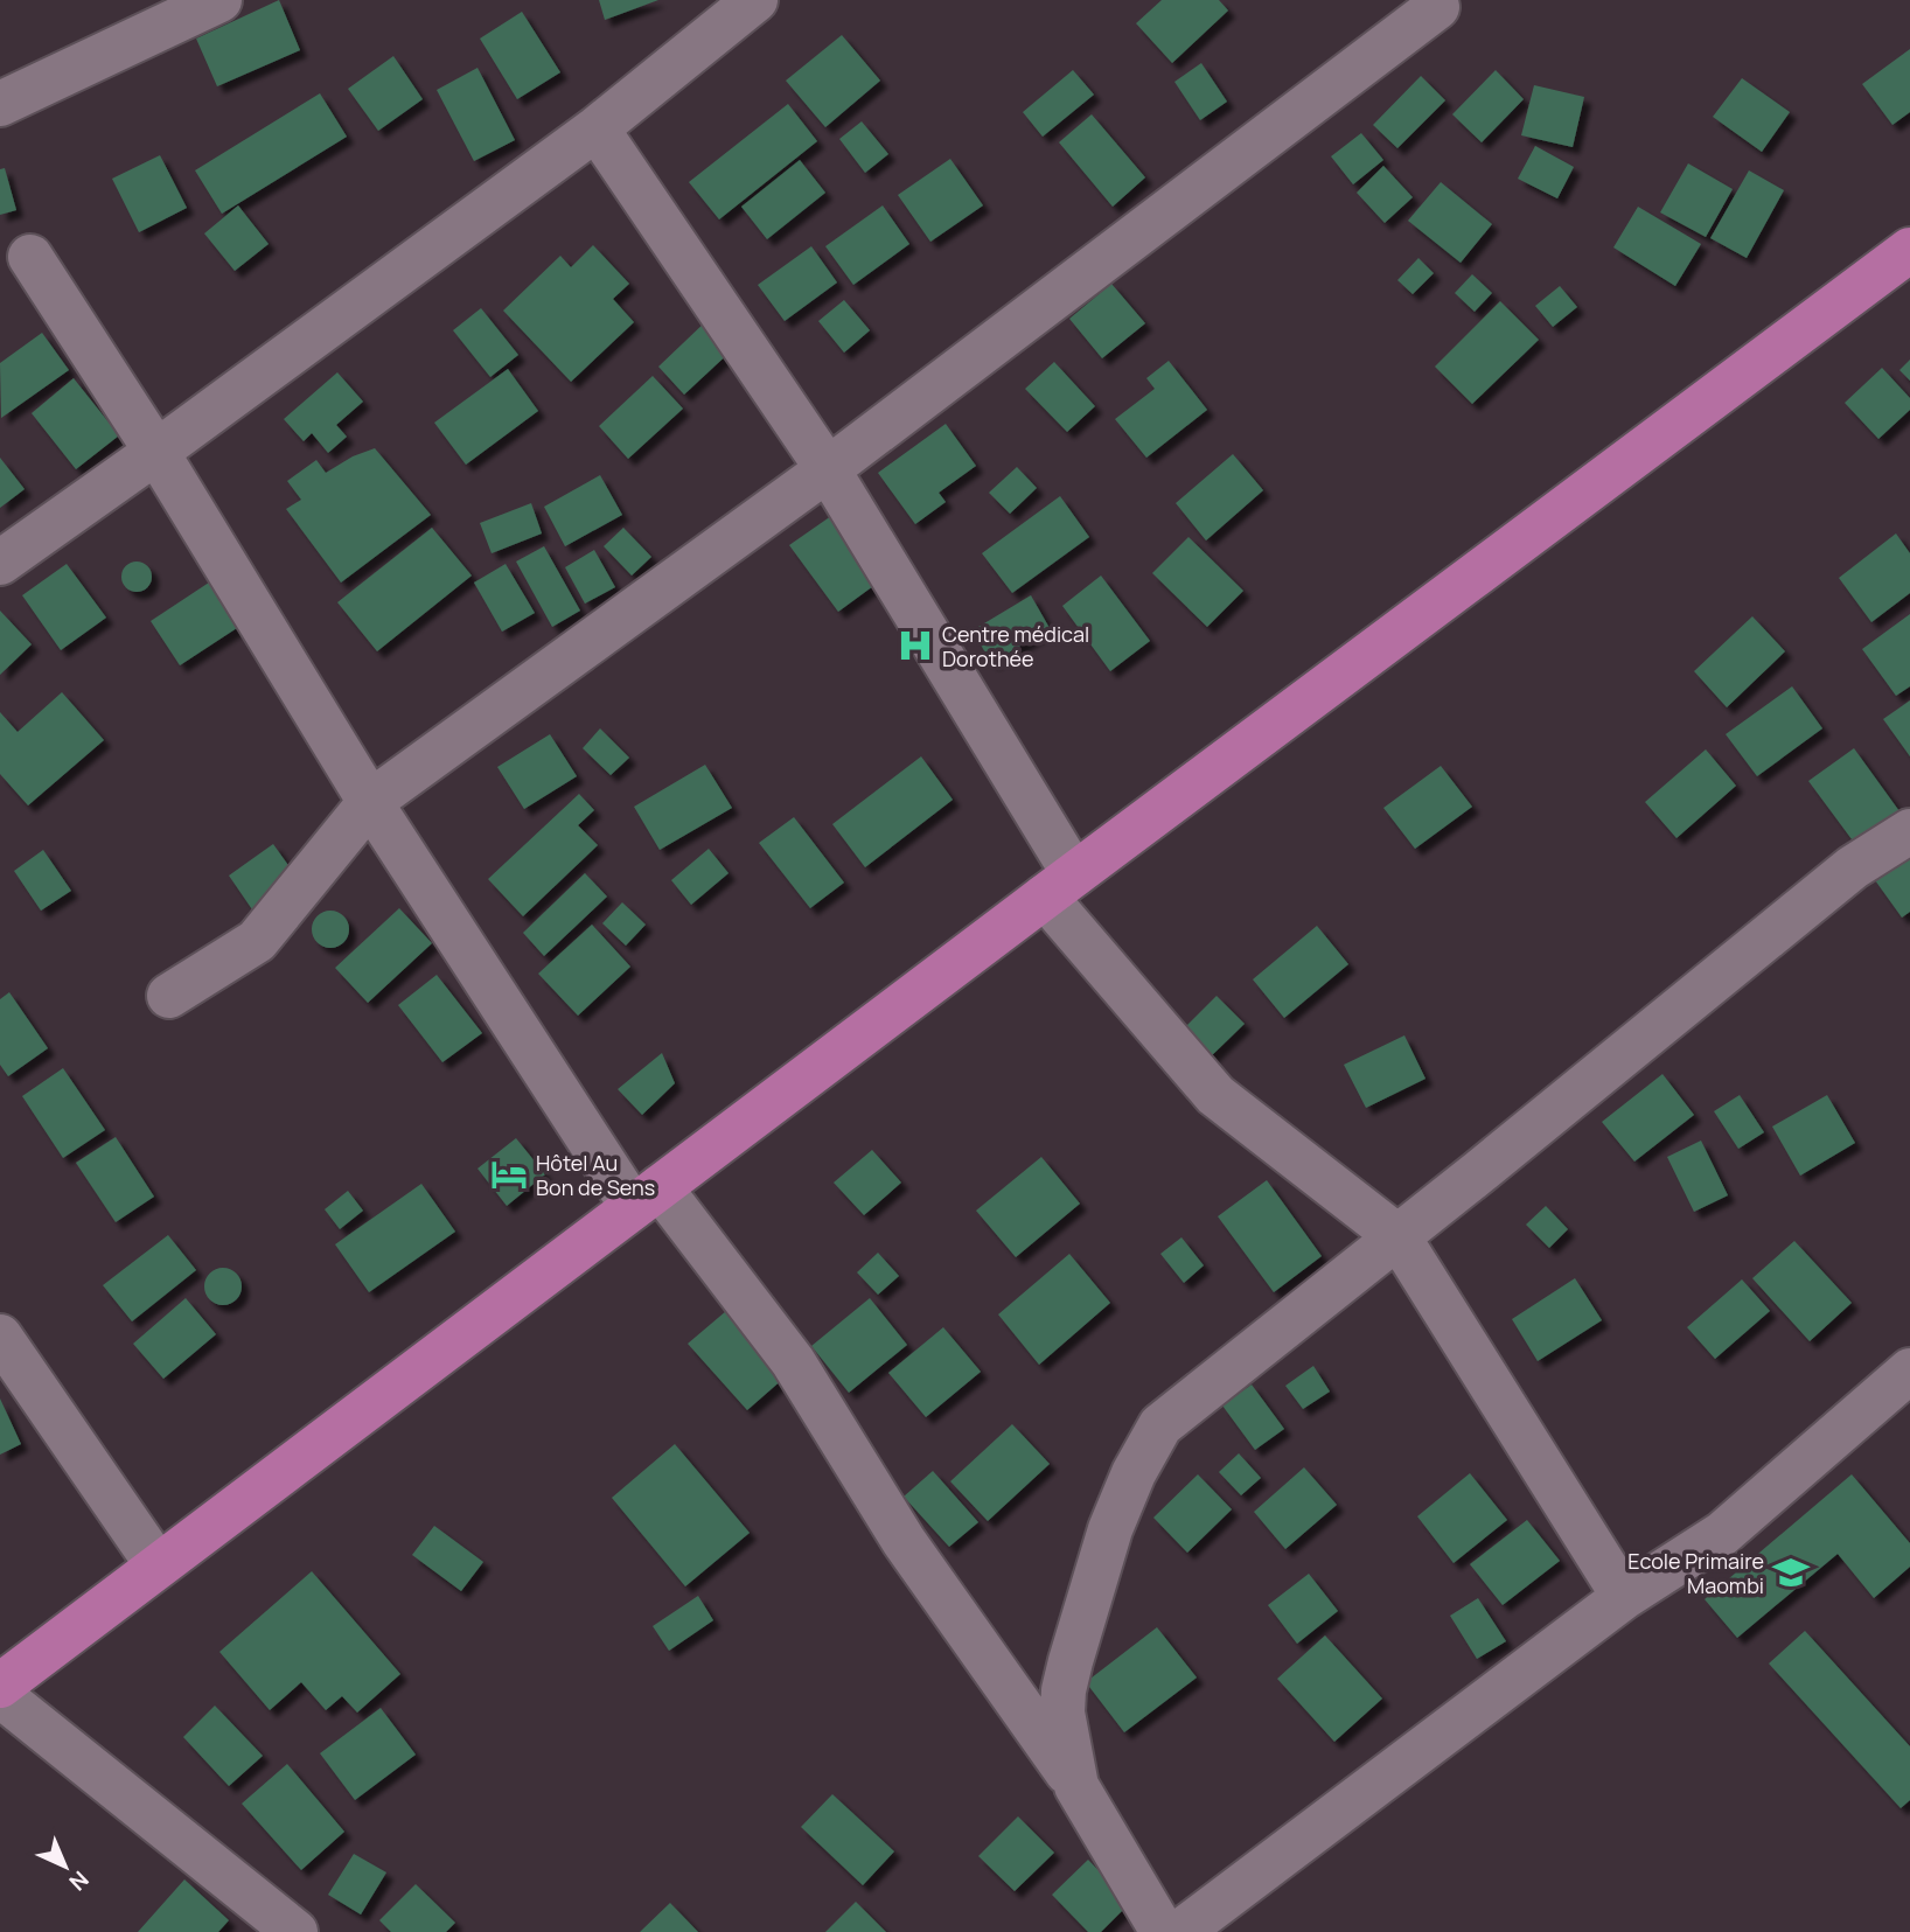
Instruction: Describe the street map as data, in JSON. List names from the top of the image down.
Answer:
{
  "places": {
    "hospital": ["Centre médical Dorothée"],
    "hotel": ["Hôtel Au Bon de Sens"],
    "school or university": ["Ecole Primaire Maombi"]
  },
  "north": "bottom right"
}
